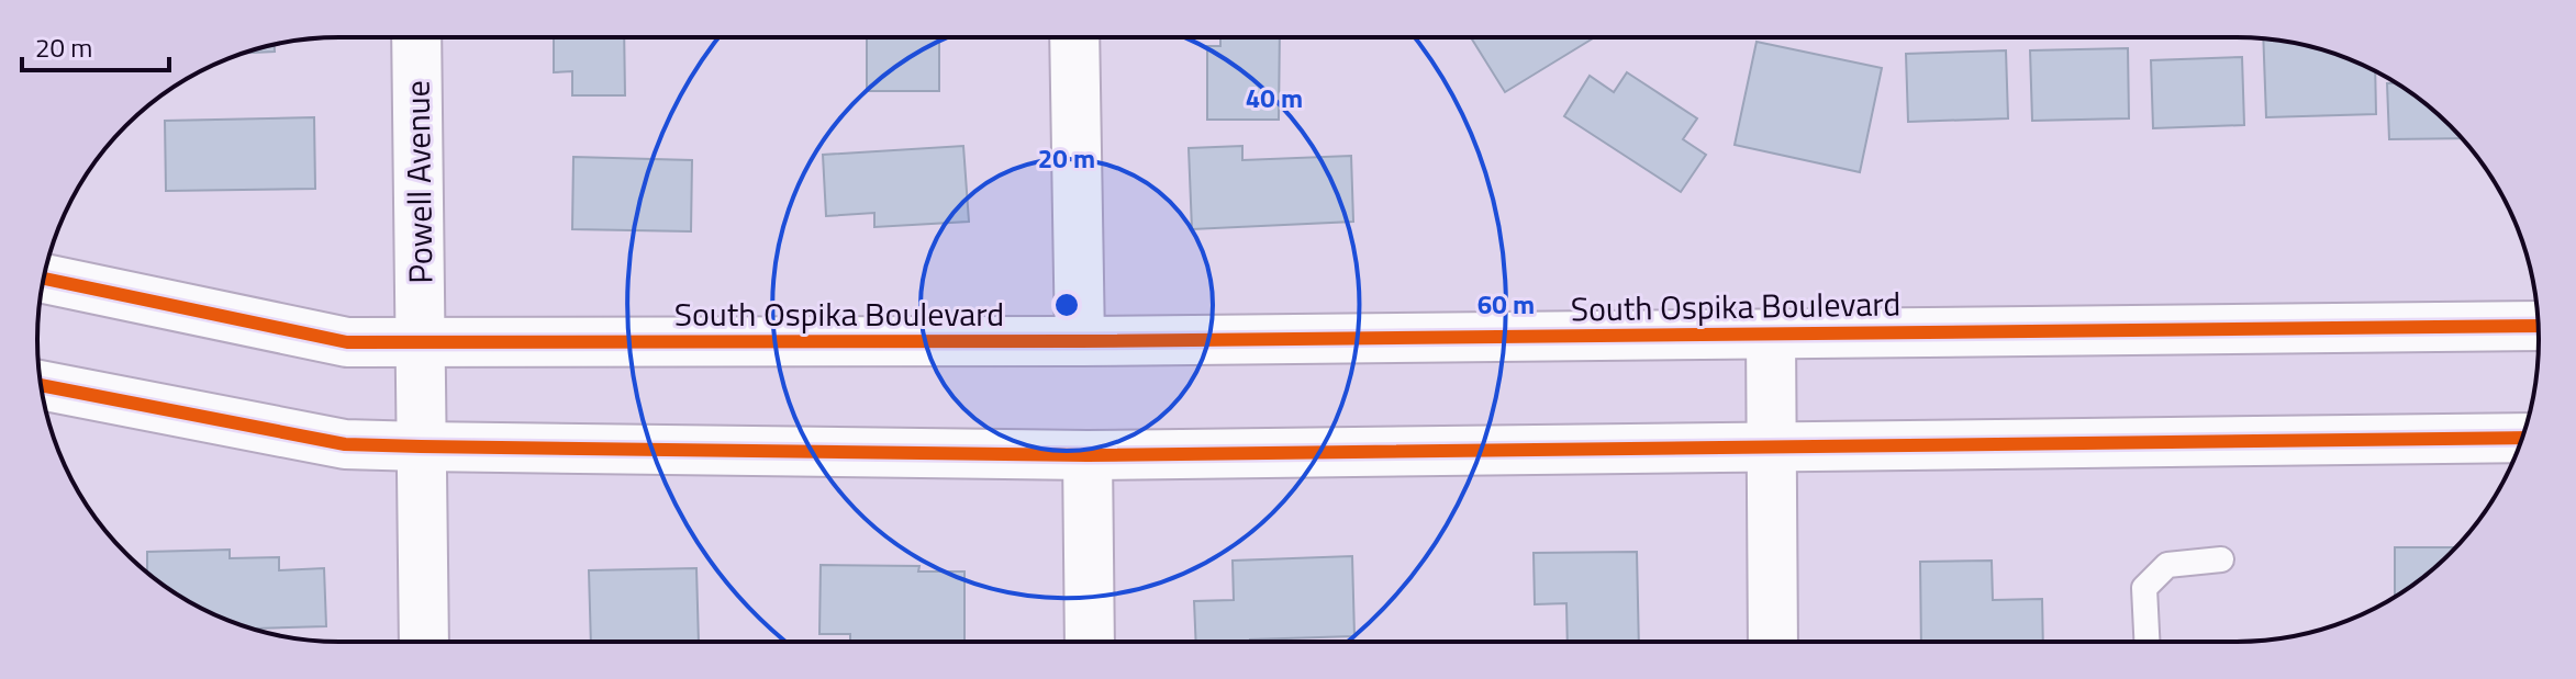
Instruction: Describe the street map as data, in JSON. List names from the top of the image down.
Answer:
{
  "streets": {
    "main road": ["Powell Avenue", "South Ospika Boulevard"]
  },
  "crossings": [
    ["Powell Avenue", "South Ospika Boulevard"]
  ],
  "scale_bar": "20 m",
  "rings": ["40 m", "20 m", "60 m"]
}
